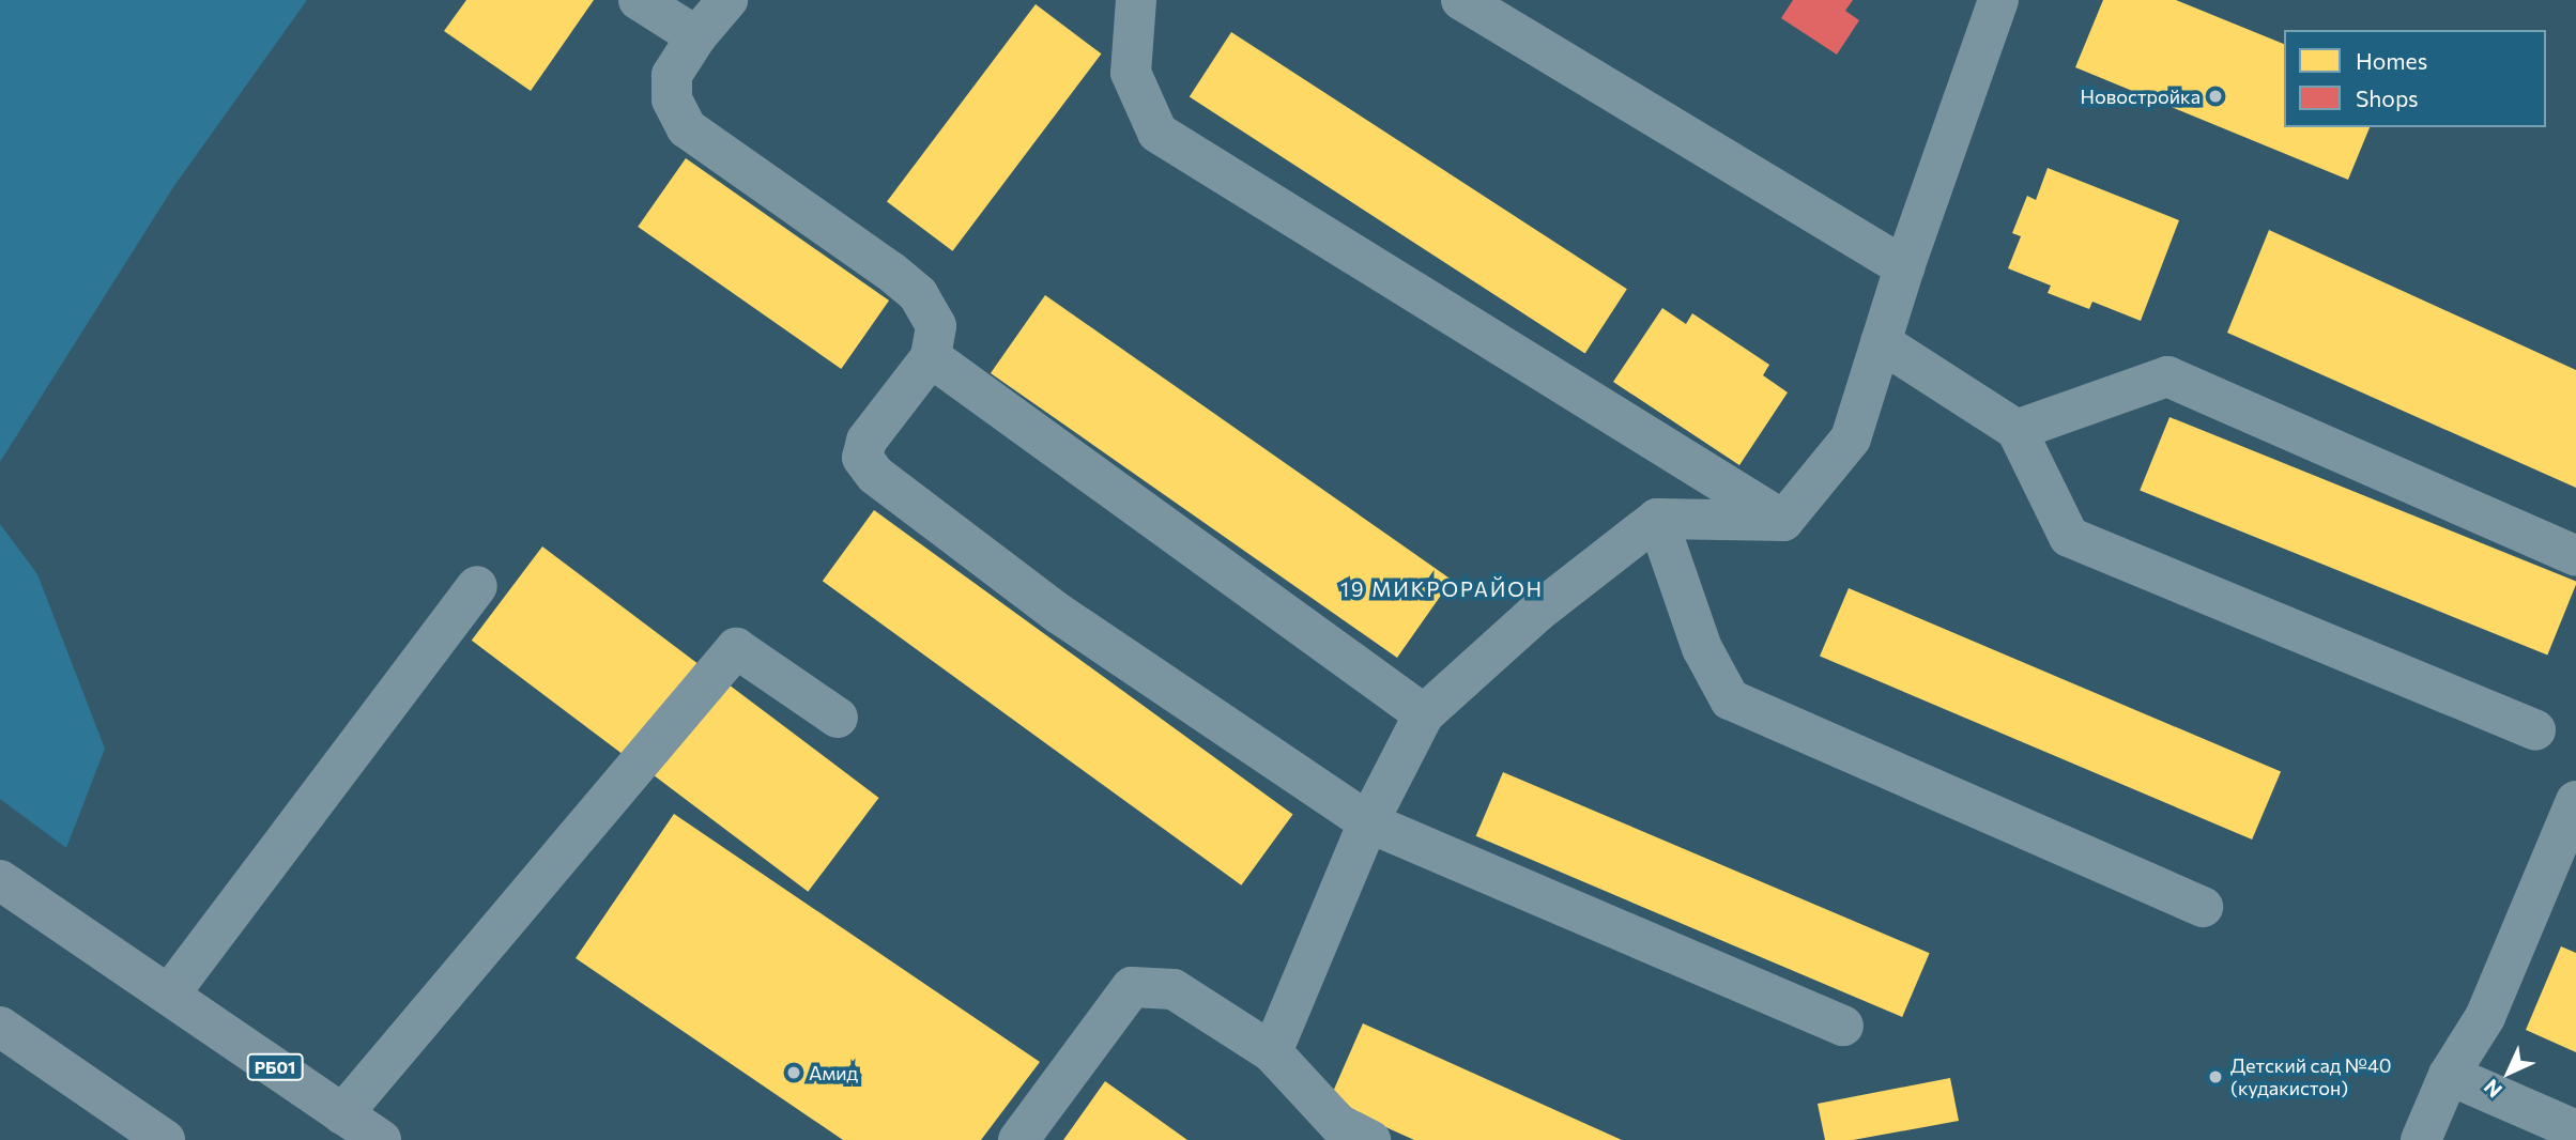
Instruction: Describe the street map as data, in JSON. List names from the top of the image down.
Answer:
{
  "streets": {
    "highway": ["РБ01"]
  },
  "districts": ["19 МИКРОРАЙОН"],
  "places": ["Новостройка", "Амид", "Детский сад №40 (кудакистон)"],
  "legend": ["Homes", "Shops"],
  "north": "bottom left"
}
